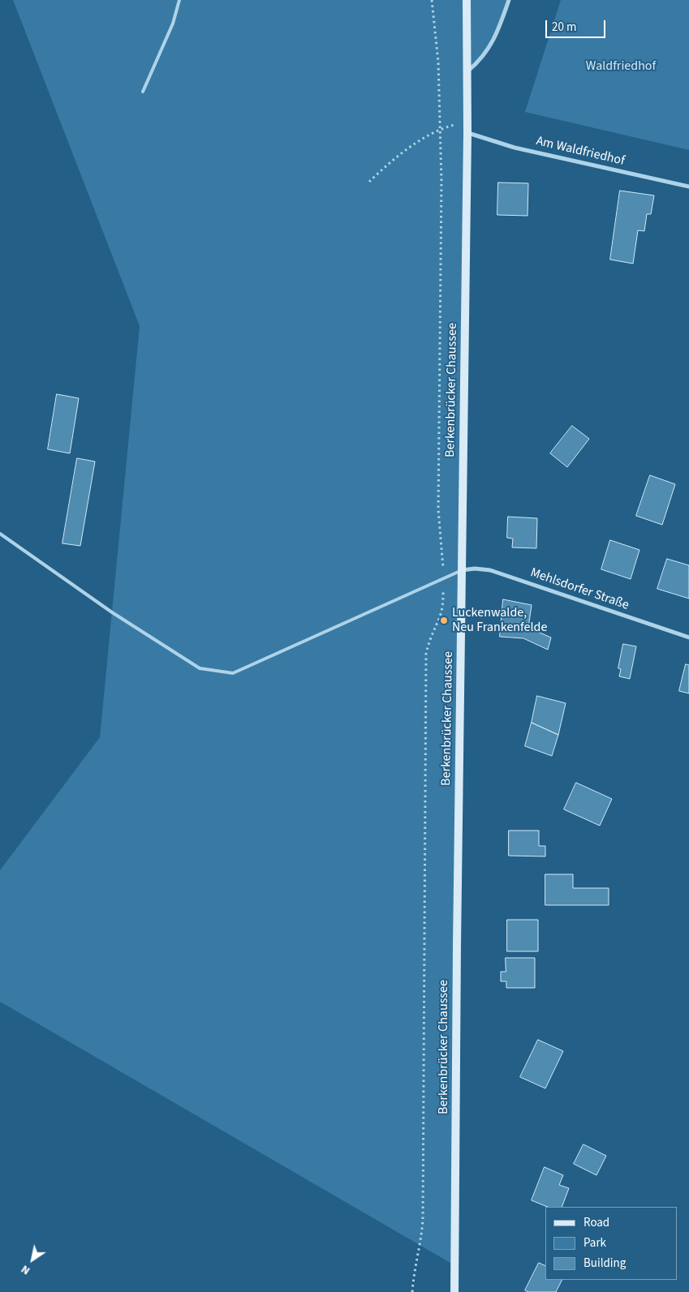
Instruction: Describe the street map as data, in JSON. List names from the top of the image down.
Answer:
{
  "streets": {
    "main road": ["Berkenbrücker Chaussee"],
    "street": ["Am Waldfriedhof", "Mehlsdorfer Straße"]
  },
  "crossings": [
    ["Am Waldfriedhof", "Berkenbrücker Chaussee"],
    ["Berkenbrücker Chaussee", "Mehlsdorfer Straße"]
  ],
  "parks": ["Waldfriedhof"],
  "places": ["Luckenwalde, Neu Frankenfelde"],
  "legend": ["Road", "Park", "Building"],
  "scale_bar": "20 m",
  "north": "bottom left"
}
